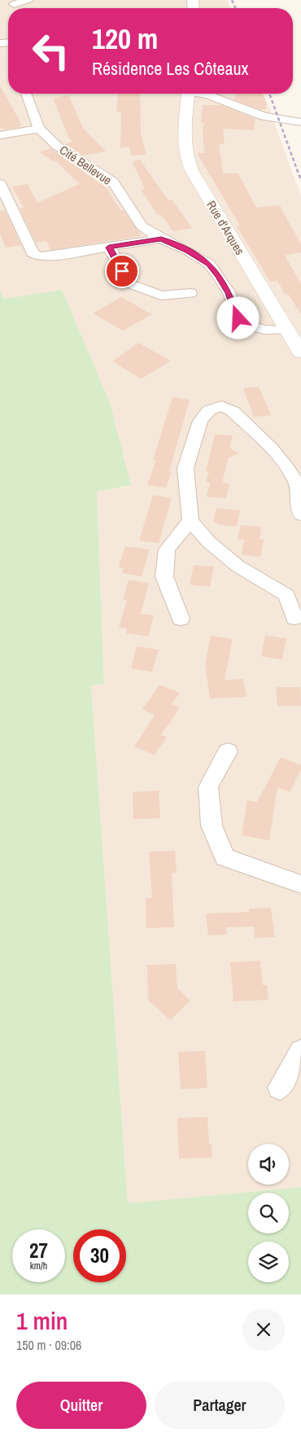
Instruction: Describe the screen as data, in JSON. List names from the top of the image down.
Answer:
{
  "streets": {
    "main road": ["Rue d'Arques"],
    "street": ["Cité Bellevue"]
  },
  "crossings": [
    ["Cité Bellevue", "Rue d'Arques"]
  ],
  "page": {
    "turn": ["120 m", "Résidence Les Côteaux"],
    "speed": "27 km/h",
    "limit": "30",
    "heading": ["1 min", "150 m · 09:06"],
    "buttons": ["Quitter", "Partager"]
  }
}
